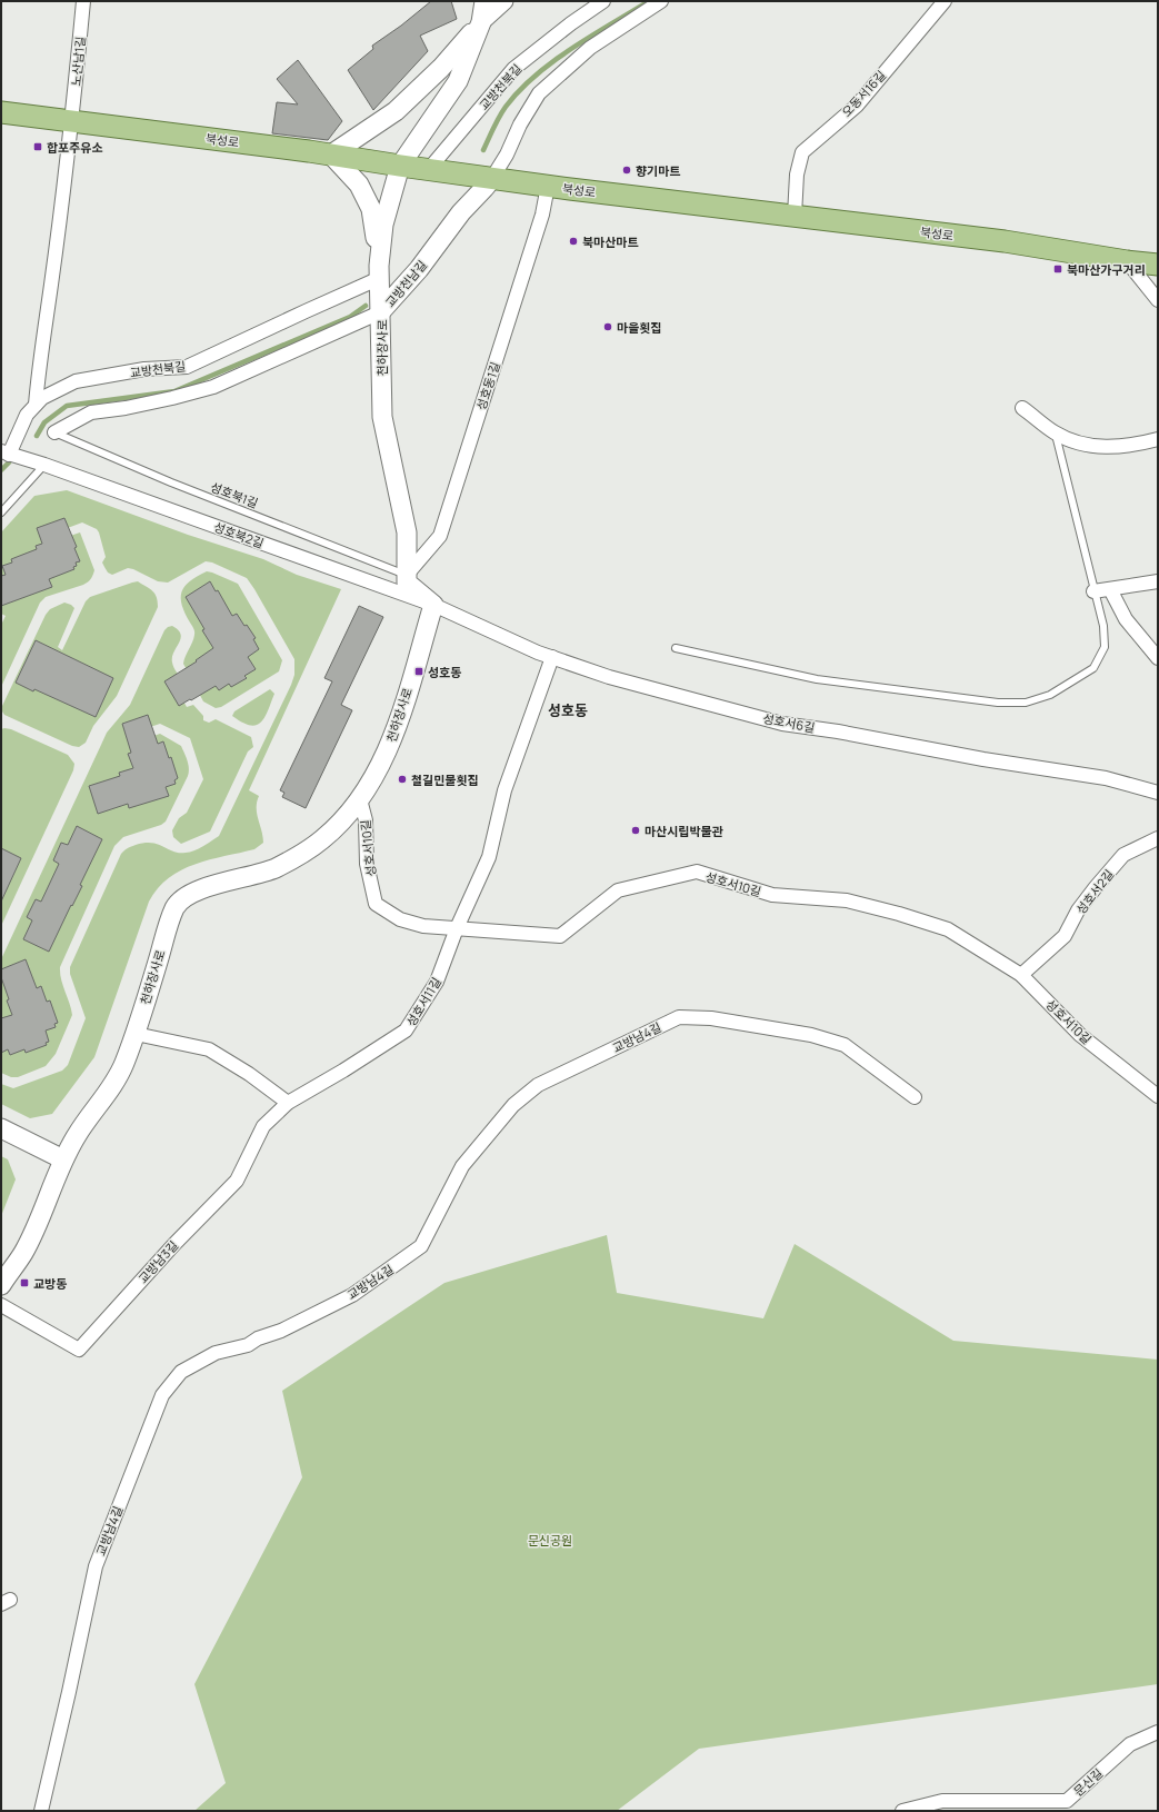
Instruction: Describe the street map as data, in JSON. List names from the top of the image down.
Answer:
{
  "streets": {
    "main road": ["북성로", "교방천남길", "천하장사로"],
    "street": [
      "노산남1길",
      "교방천북길",
      "오동서16길",
      "성호동1길",
      "성호북2길",
      "성호서6길",
      "성호서10길",
      "성호서2길",
      "성호서11길",
      "교방남4길",
      "교방남3길",
      "문신길"
    ],
    "lane": ["성호북1길"]
  },
  "crossings": [
    ["노산남1길", "교방천북길"],
    ["노산남1길", "북성로"],
    ["교방천북길", "북성로"],
    ["교방천북길", "천하장사로"],
    ["교방천북길", "성호북2길"],
    ["오동서16길", "북성로"],
    ["북성로", "교방천남길"],
    ["북성로", "천하장사로"],
    ["북성로", "성호동1길"],
    ["교방천남길", "천하장사로"],
    ["교방천남길", "성호북1길"],
    ["천하장사로", "성호동1길"],
    ["천하장사로", "성호북1길"],
    ["천하장사로", "성호북2길"],
    ["천하장사로", "성호서6길"],
    ["천하장사로", "성호서10길"],
    ["성호동1길", "성호북1길"],
    ["성호북2길", "성호서6길"],
    ["성호서6길", "성호서11길"],
    ["성호서10길", "성호서2길"],
    ["성호서10길", "성호서11길"],
    ["성호서11길", "교방남3길"]
  ],
  "districts": ["성호동"],
  "parks": ["문신공원"],
  "places": {
    "transit": [
      "합포주유소",
      "북마산가구거리",
      "성호동",
      "교방동"
    ],
    "other": [
      "향기마트",
      "북마산마트",
      "마을횟집",
      "철길민물횟집",
      "마산시립박물관"
    ]
  }
}
